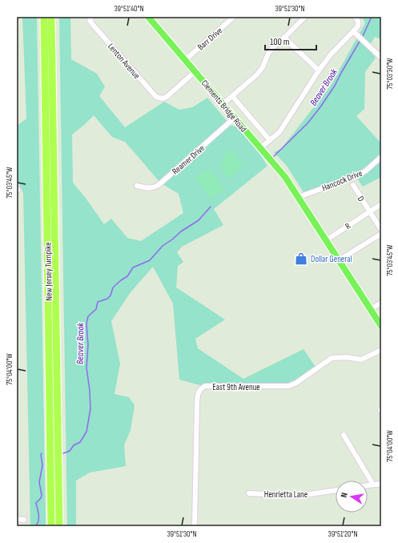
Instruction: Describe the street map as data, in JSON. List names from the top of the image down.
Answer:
{
  "streets": {
    "highway": ["New Jersey Turnpike"],
    "main road": ["Clements Bridge Road"],
    "street": [
      "Barr Drive",
      "Lenton Avenue",
      "Reamer Drive",
      "Hancock Drive",
      "D",
      "R",
      "East 9th Avenue",
      "Henrietta Lane"
    ]
  },
  "crossings": [
    ["Barr Drive", "Clements Bridge Road"],
    ["Lenton Avenue", "Clements Bridge Road"],
    ["Clements Bridge Road", "Reamer Drive"],
    ["Clements Bridge Road", "Hancock Drive"],
    ["Clements Bridge Road", "R"],
    ["D", "R"]
  ],
  "water": ["Beaver Brook"],
  "places": {
    "shop": ["Dollar General"]
  },
  "scale_bar": "100 m",
  "north": "left",
  "coordinates": [
    "39°51'40\"N",
    "39°51'30\"N",
    "75°03'30\"W",
    "75°03'45\"W",
    "75°04'00\"W",
    "39°51'20\"N"
  ]
}
